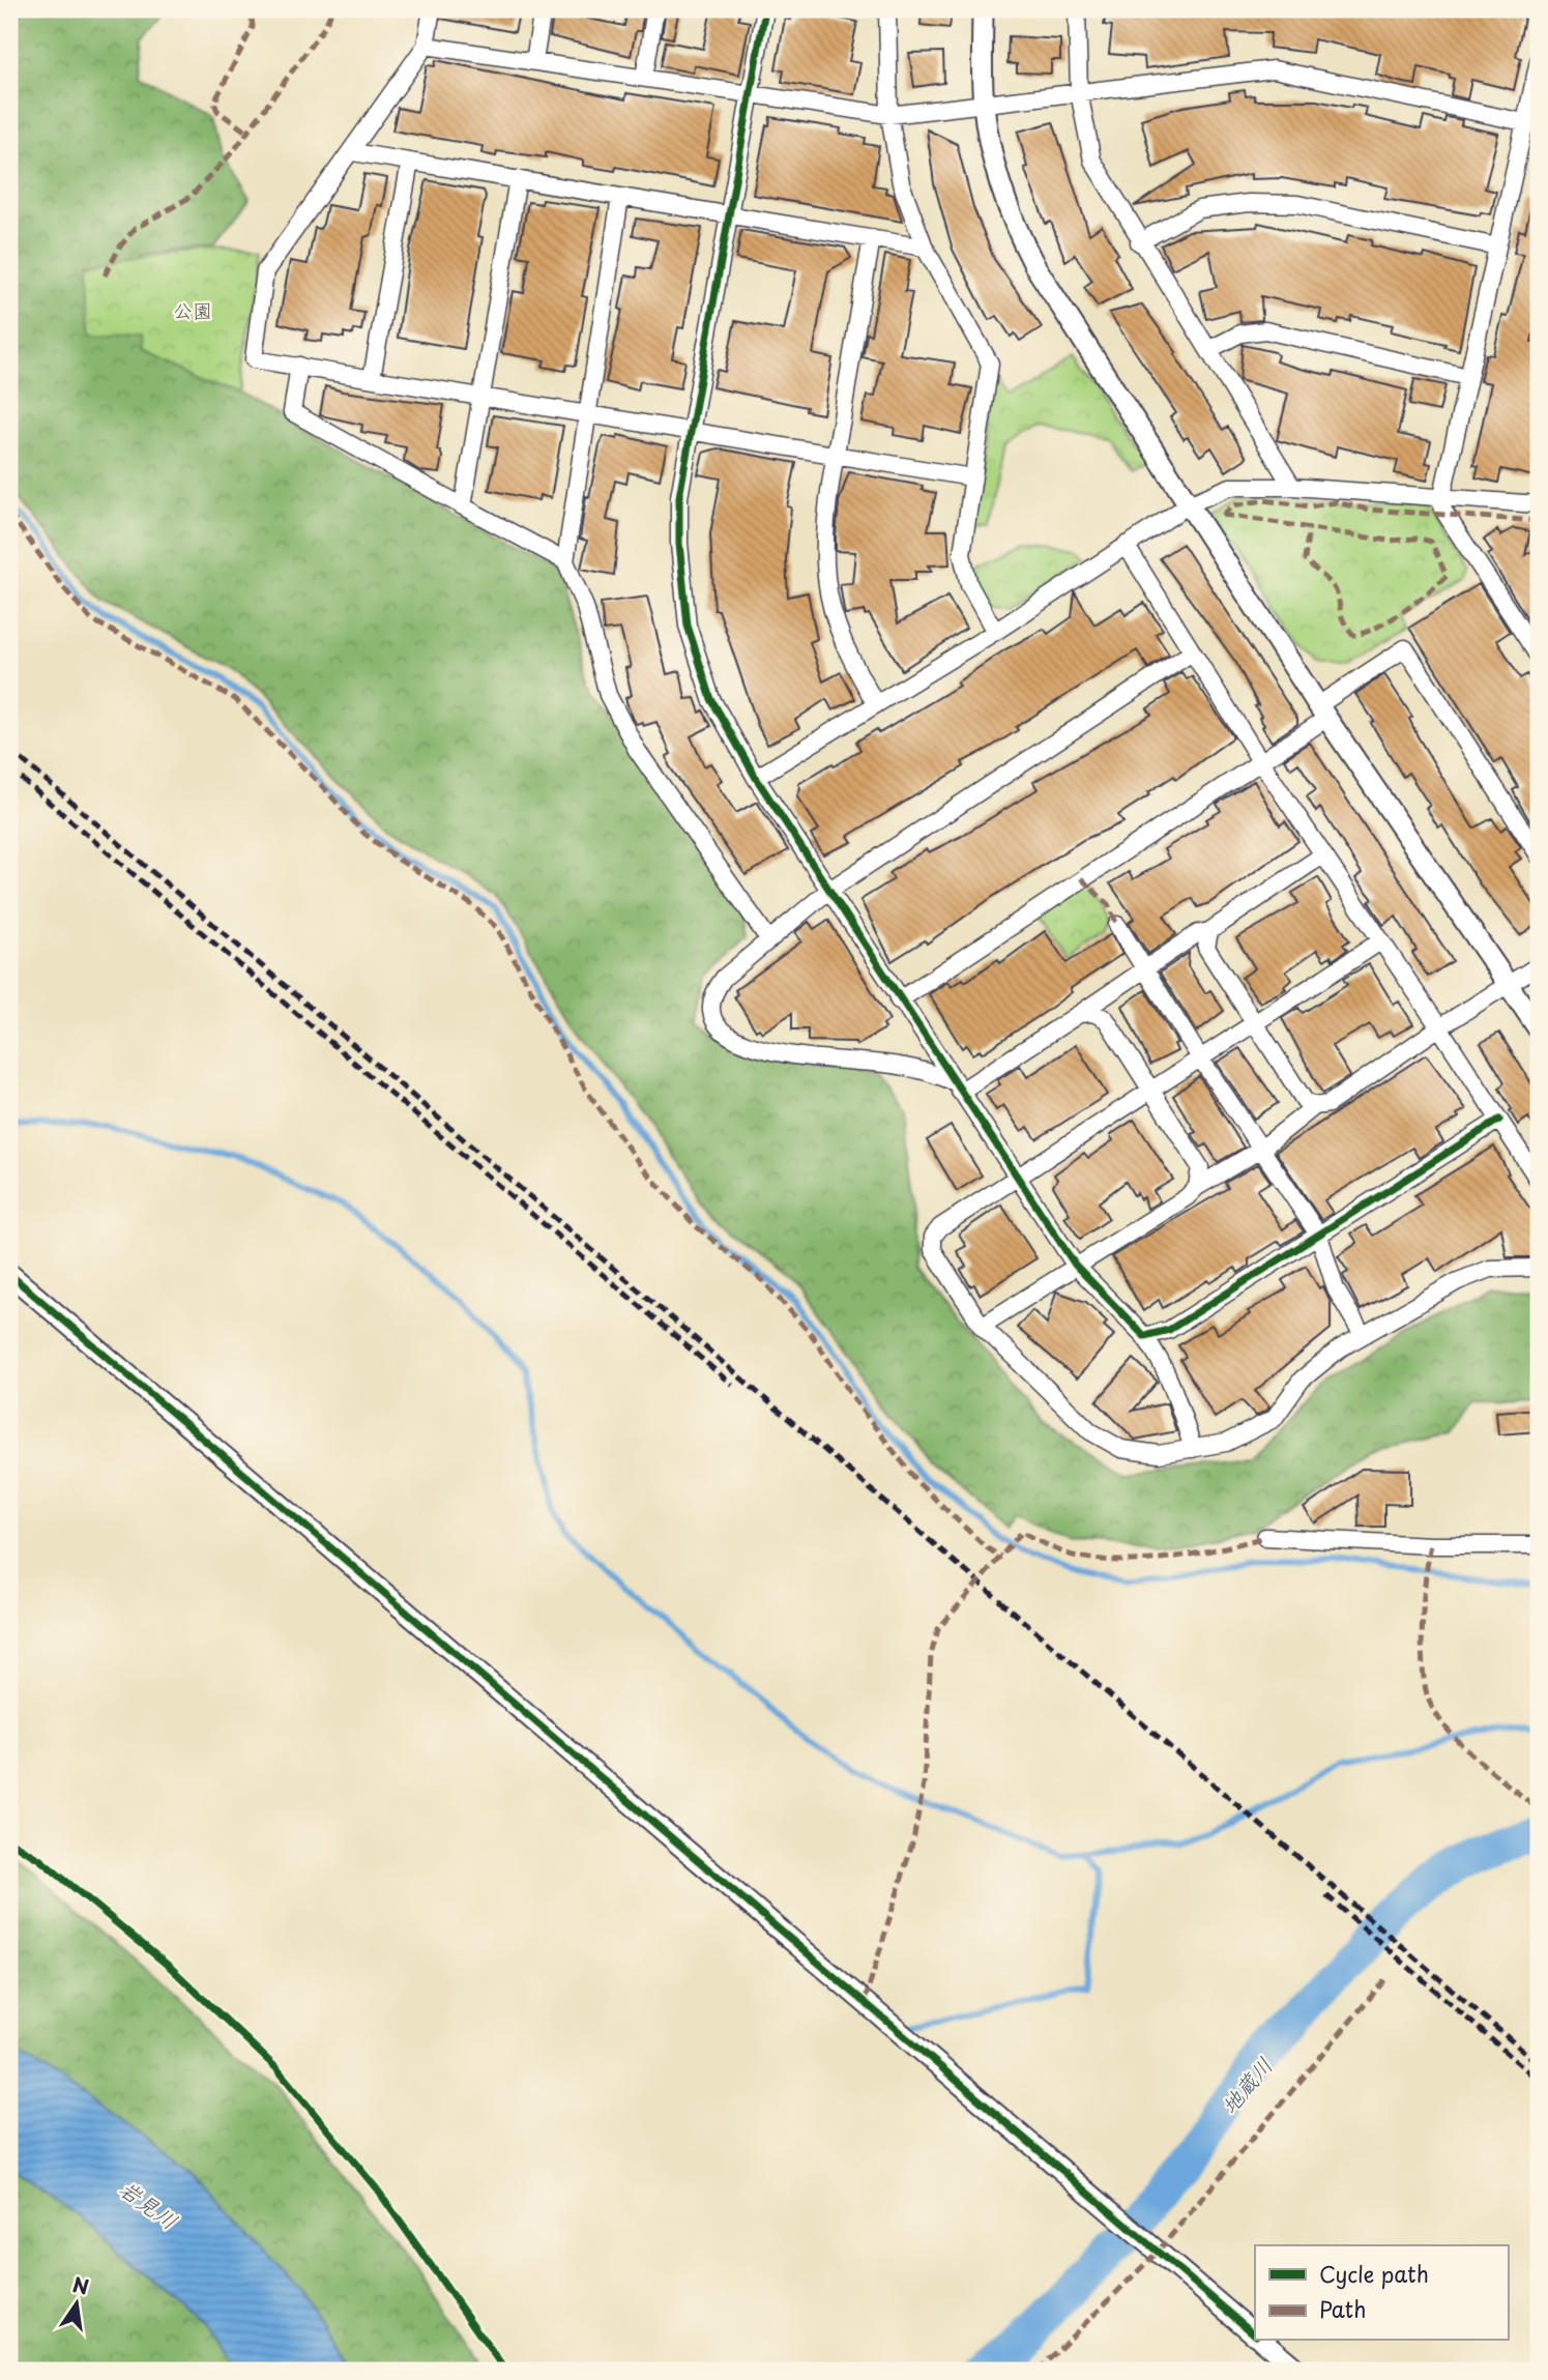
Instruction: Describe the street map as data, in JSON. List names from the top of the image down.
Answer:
{
  "water": ["地蔵川", "岩見川"],
  "parks": ["公園"],
  "legend": ["Cycle path", "Path"],
  "north": "top"
}
